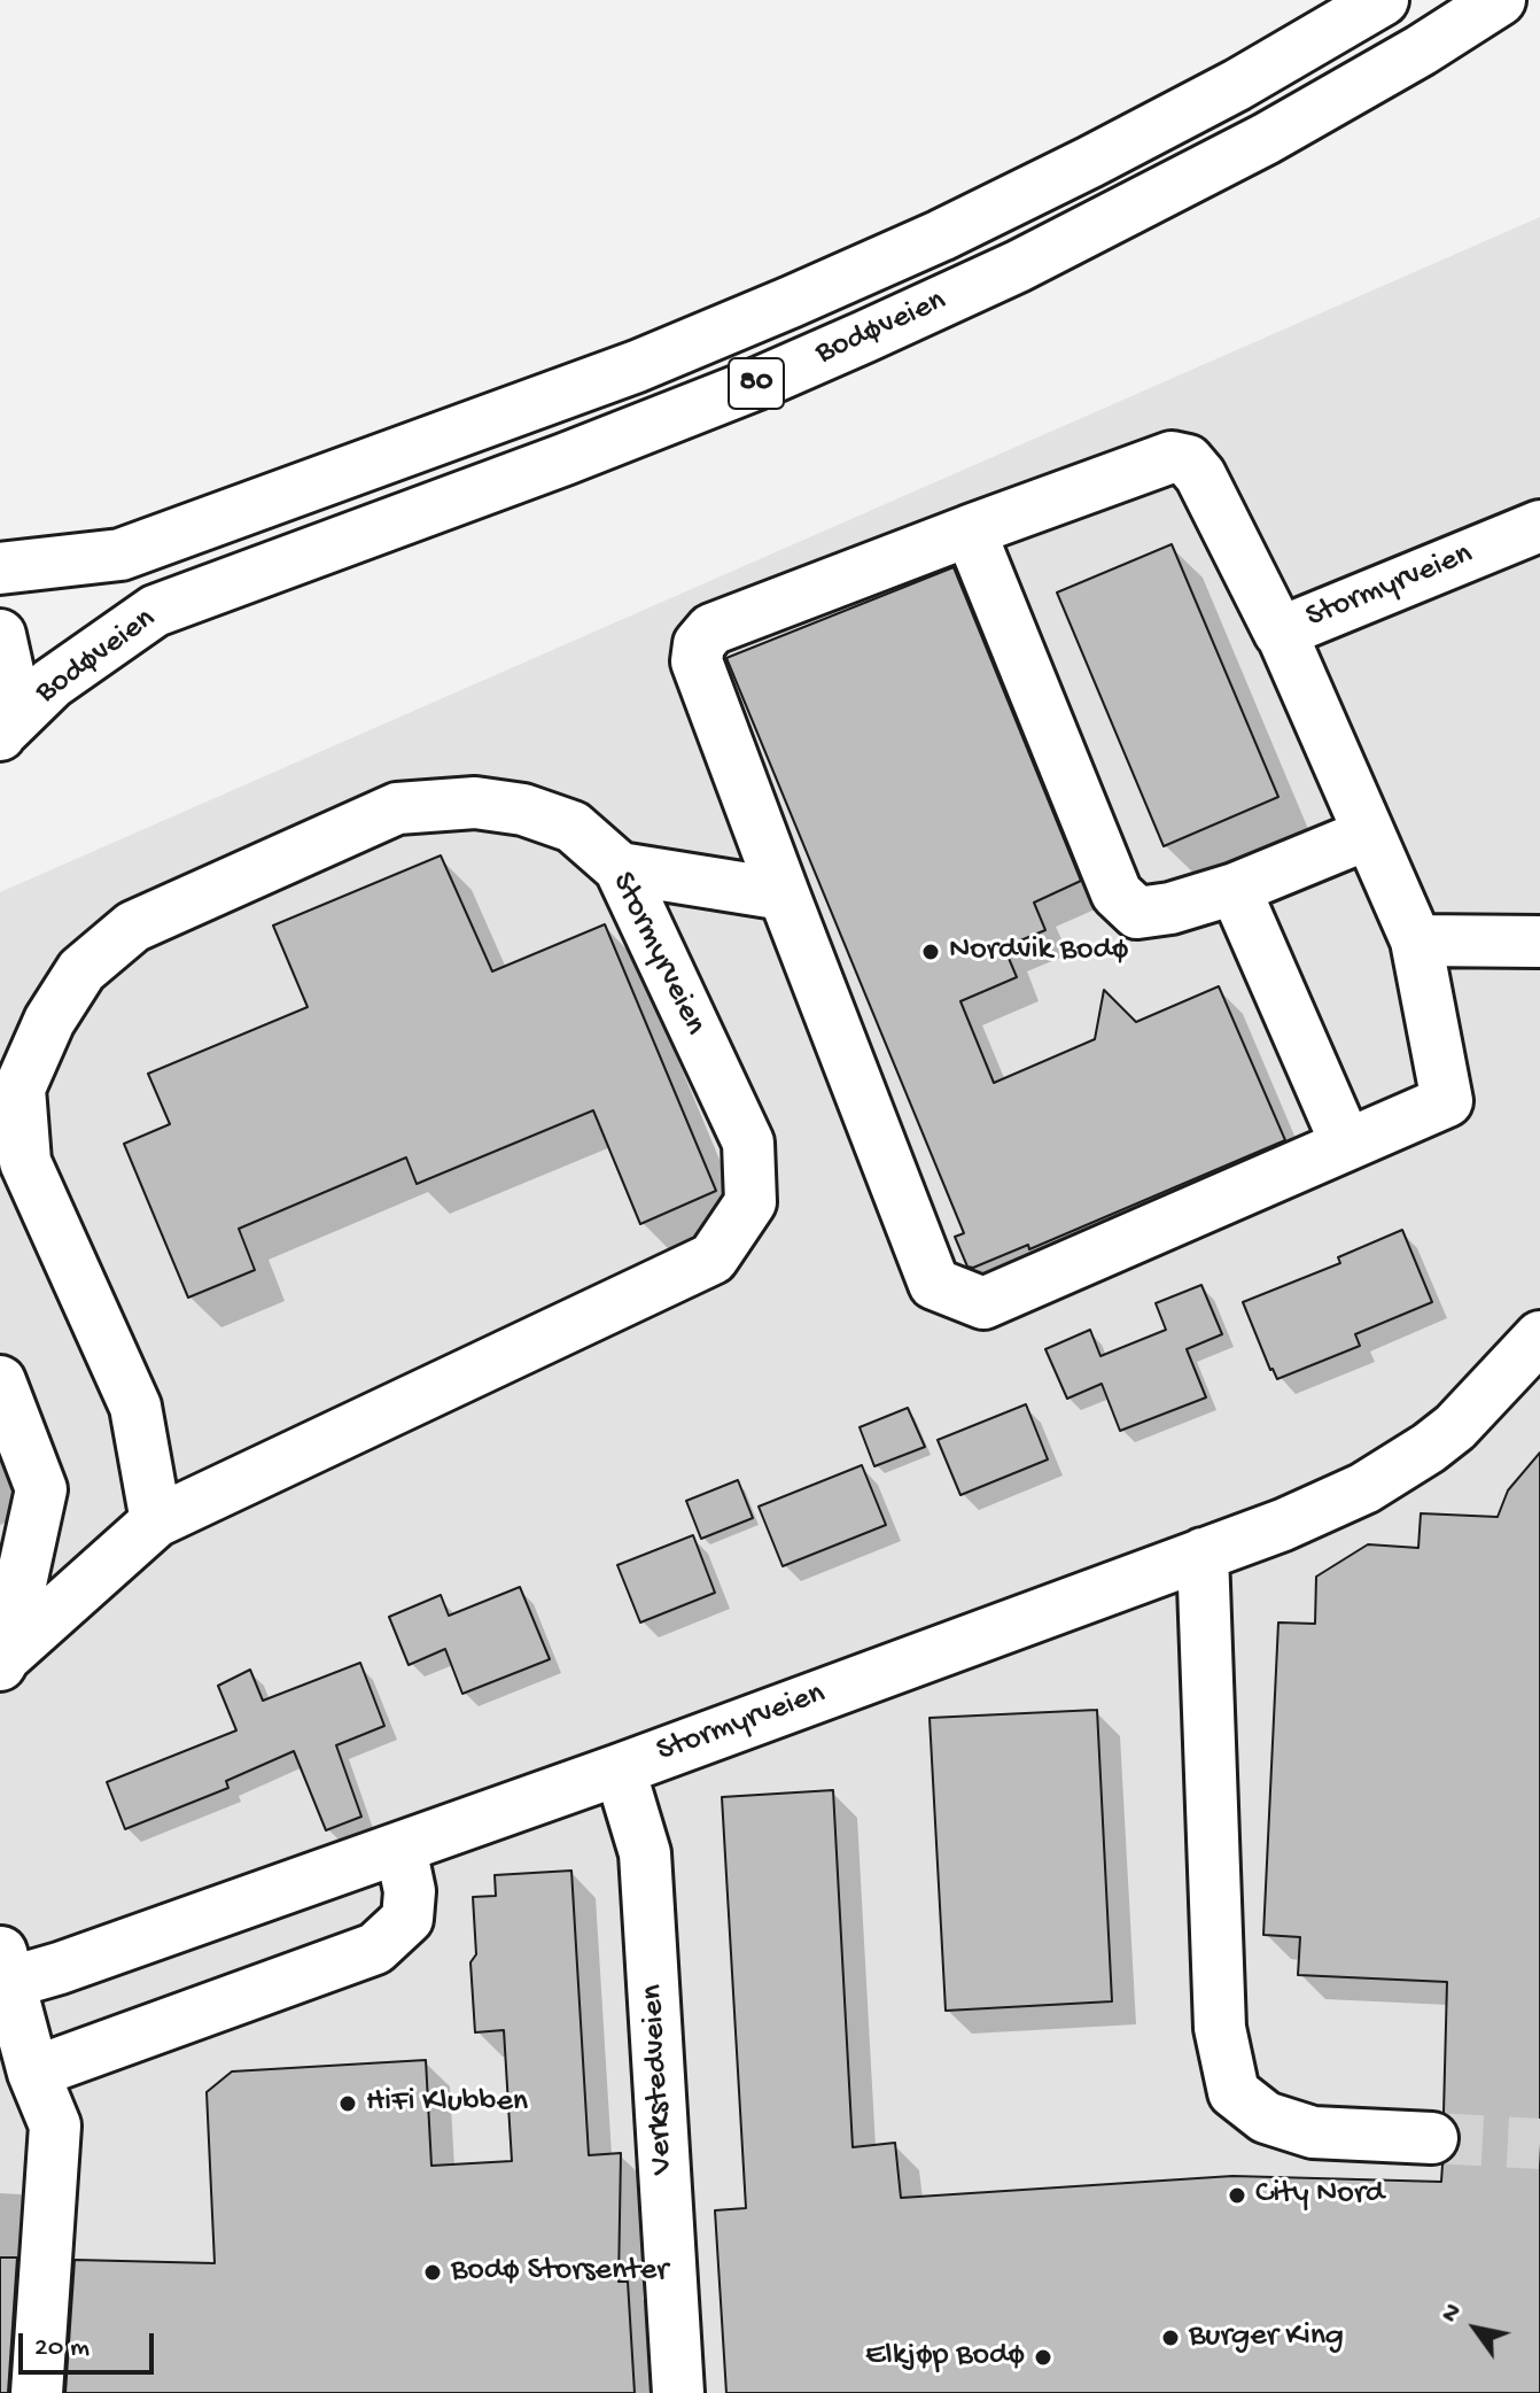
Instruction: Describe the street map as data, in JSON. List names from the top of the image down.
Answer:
{
  "streets": {
    "main road": [
      "Bodøveien",
      "80",
      "Stormyrveien",
      "Verkstedveien"
    ]
  },
  "crossings": [
    ["Stormyrveien", "Verkstedveien"]
  ],
  "places": [
    "Nordvik Bodø",
    "HiFi Klubben",
    "City Nord",
    "Bodø Storsenter",
    "Burger King",
    "Elkjøp Bodø"
  ],
  "scale_bar": "20 m",
  "north": "top left"
}
